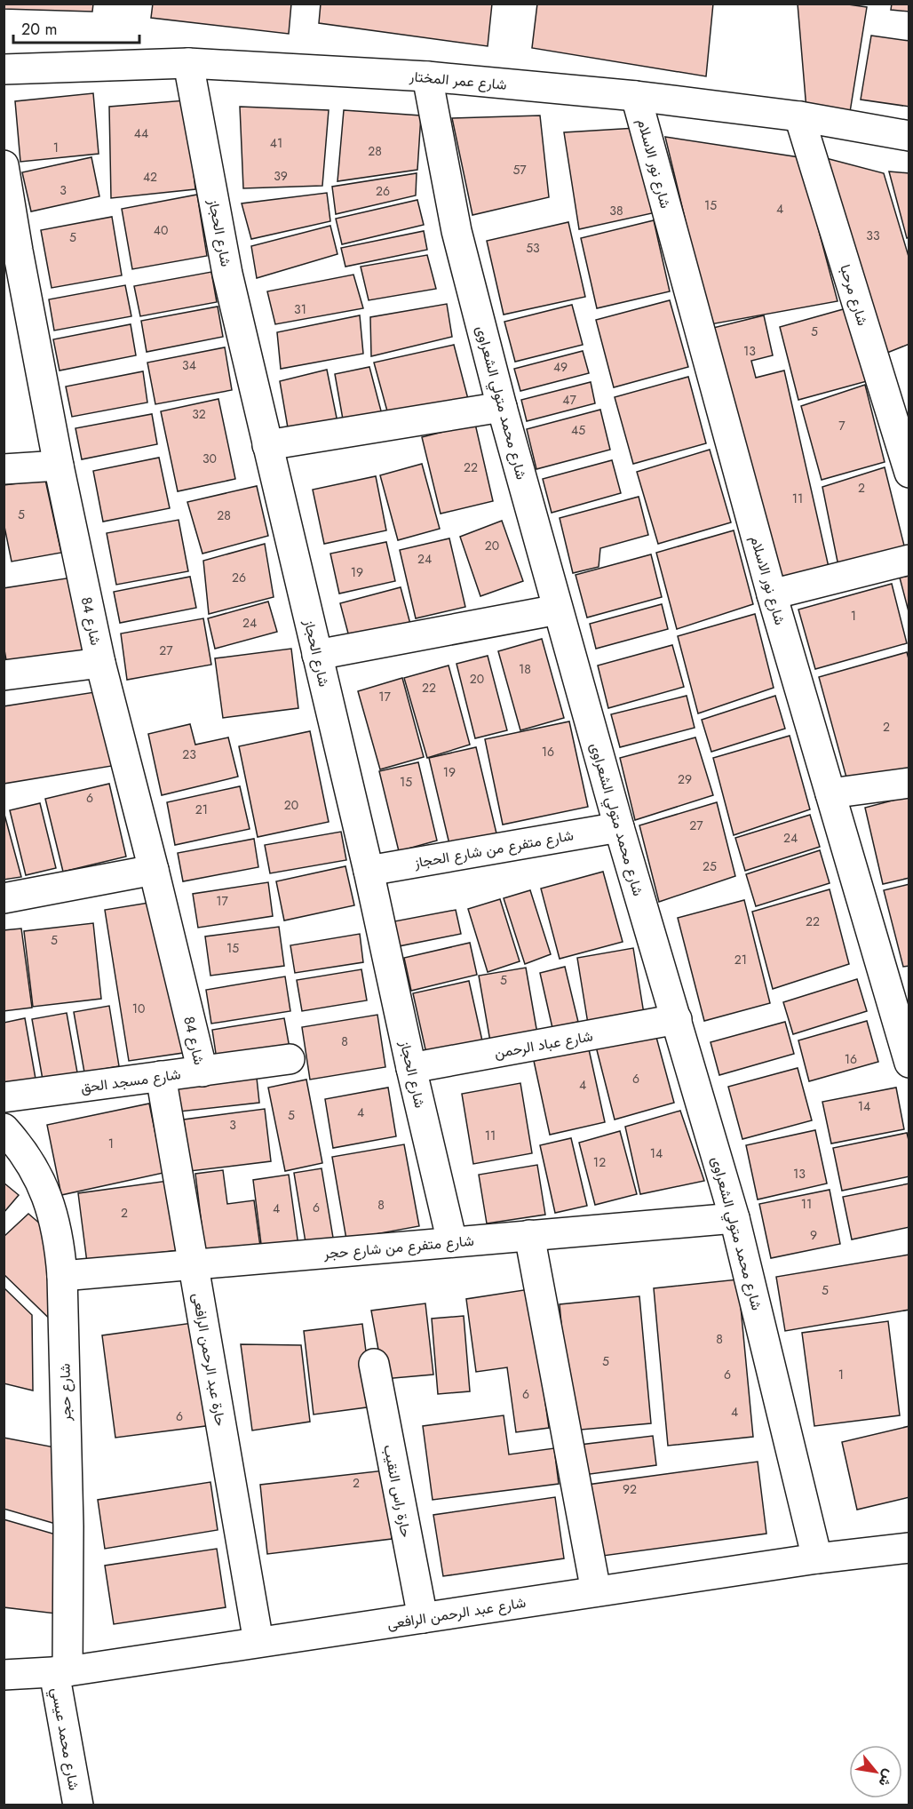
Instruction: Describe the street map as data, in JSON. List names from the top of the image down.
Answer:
{
  "streets": {
    "street": [
      "شارع عمر المختار",
      "شارع نور الاسلام",
      "شارع الحجاز",
      "شارع مرحبا",
      "شارع محمد متولي الشعراوى",
      "شارع 84",
      "شارع متفرع من شارع الحجاز",
      "شارع عباد الرحمن",
      "شارع مسجد الحق",
      "شارع متفرع من شارع حجر",
      "حارة عبد الرحمن الرافعى",
      "شارع حجر",
      "حارة راس النقيب",
      "شارع عبد الرحمن الرافعى",
      "شارع محمد عيسي"
    ]
  },
  "crossings": [
    ["شارع عمر المختار", "شارع نور الاسلام"],
    ["شارع عمر المختار", "شارع الحجاز"],
    ["شارع عمر المختار", "شارع مرحبا"],
    ["شارع عمر المختار", "شارع محمد متولي الشعراوى"],
    ["شارع الحجاز", "شارع متفرع من شارع الحجاز"],
    ["شارع الحجاز", "شارع عباد الرحمن"],
    ["شارع الحجاز", "شارع متفرع من شارع حجر"],
    ["شارع محمد متولي الشعراوى", "شارع متفرع من شارع الحجاز"],
    ["شارع محمد متولي الشعراوى", "شارع عباد الرحمن"],
    ["شارع محمد متولي الشعراوى", "شارع متفرع من شارع حجر"],
    ["شارع محمد متولي الشعراوى", "شارع عبد الرحمن الرافعى"],
    ["شارع 84", "شارع مسجد الحق"],
    ["شارع مسجد الحق", "حارة عبد الرحمن الرافعى"],
    ["شارع متفرع من شارع حجر", "حارة عبد الرحمن الرافعى"],
    ["شارع متفرع من شارع حجر", "شارع حجر"],
    ["حارة عبد الرحمن الرافعى", "شارع عبد الرحمن الرافعى"],
    ["شارع حجر", "شارع عبد الرحمن الرافعى"],
    ["شارع حجر", "شارع محمد عيسي"],
    ["حارة راس النقيب", "شارع عبد الرحمن الرافعى"],
    ["شارع عبد الرحمن الرافعى", "شارع محمد عيسي"]
  ],
  "house_numbers": [
    "44",
    "41",
    "1",
    "28",
    "57",
    "39",
    "42",
    "3",
    "26",
    "15",
    "4",
    "38",
    "40",
    "33",
    "5",
    "53",
    "31",
    "5",
    "13",
    "34",
    "49",
    "47",
    "32",
    "7",
    "45",
    "30",
    "22",
    "2",
    "11",
    "5",
    "28",
    "20",
    "24",
    "19",
    "26",
    "1",
    "24",
    "27",
    "18",
    "20",
    "22",
    "17",
    "2",
    "16",
    "23",
    "19",
    "29",
    "15",
    "6",
    "20",
    "21",
    "27",
    "24",
    "25",
    "17",
    "22",
    "5",
    "15",
    "21",
    "5",
    "10",
    "8",
    "16",
    "6",
    "4",
    "14",
    "4",
    "5",
    "3",
    "11",
    "1",
    "14",
    "12",
    "13",
    "11",
    "8",
    "6",
    "4",
    "2",
    "9",
    "5",
    "8",
    "5",
    "6",
    "1",
    "6",
    "4",
    "6",
    "2",
    "92"
  ],
  "scale_bar": "20 m",
  "north": "bottom right"
}
